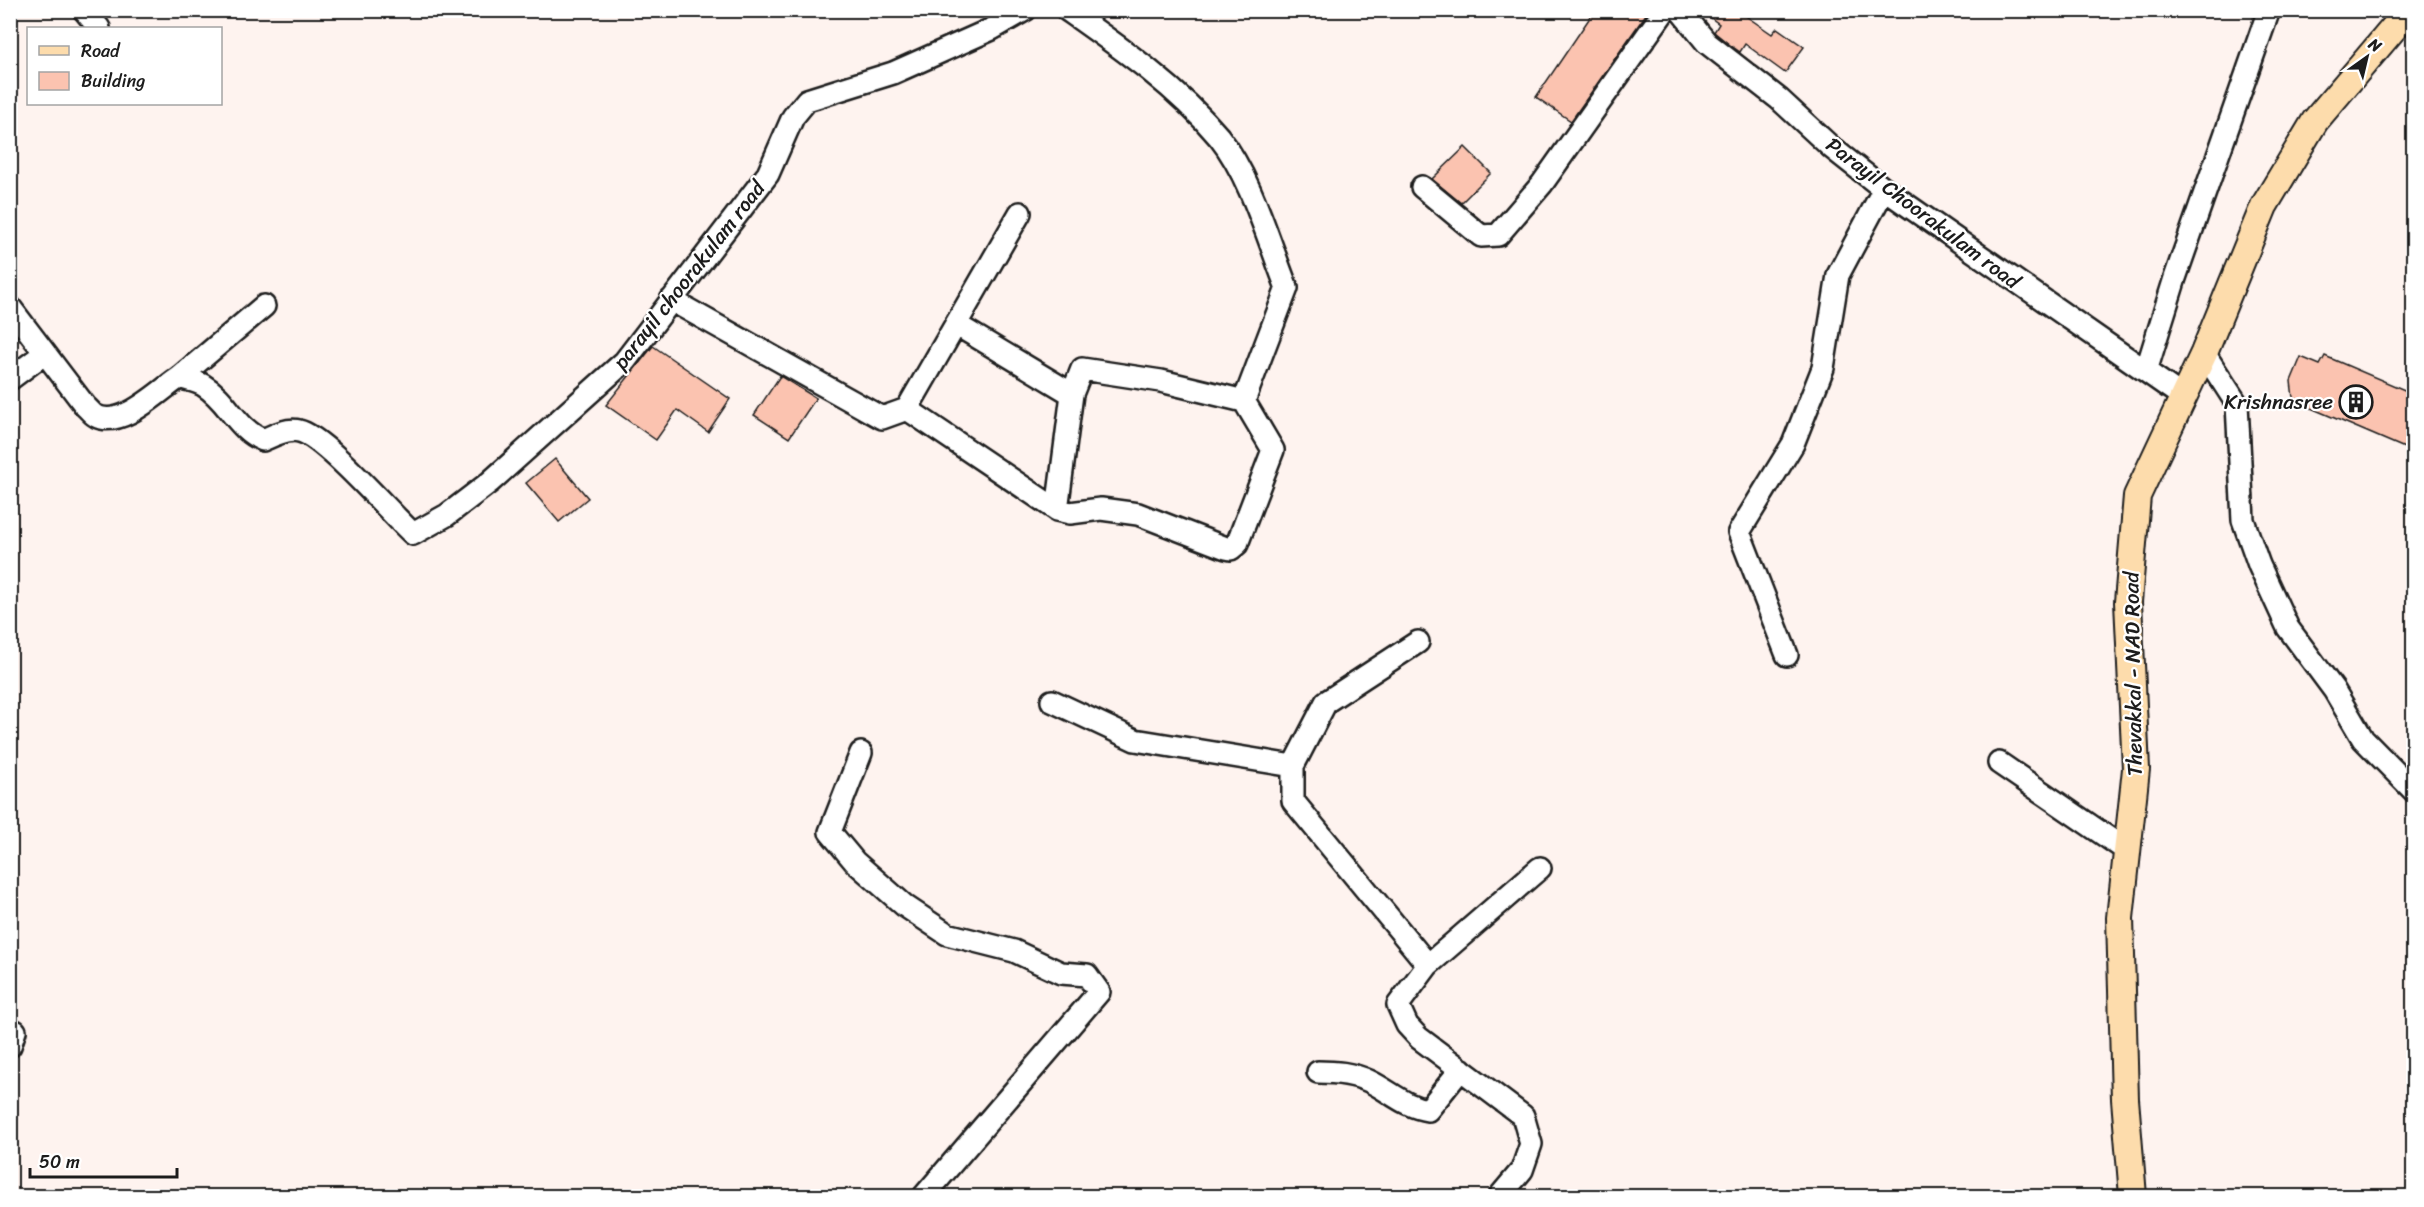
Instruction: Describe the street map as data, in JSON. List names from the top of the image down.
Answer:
{
  "streets": {
    "main road": ["Thevakkal - NAD Road"],
    "street": ["Parayil Choorakulam road", "parayil choorakulam road"]
  },
  "crossings": [
    ["Parayil Choorakulam road", "Thevakkal - NAD Road"]
  ],
  "places": {
    "building": ["Krishnasree"]
  },
  "legend": ["Road", "Building"],
  "scale_bar": "50 m",
  "north": "top right"
}
